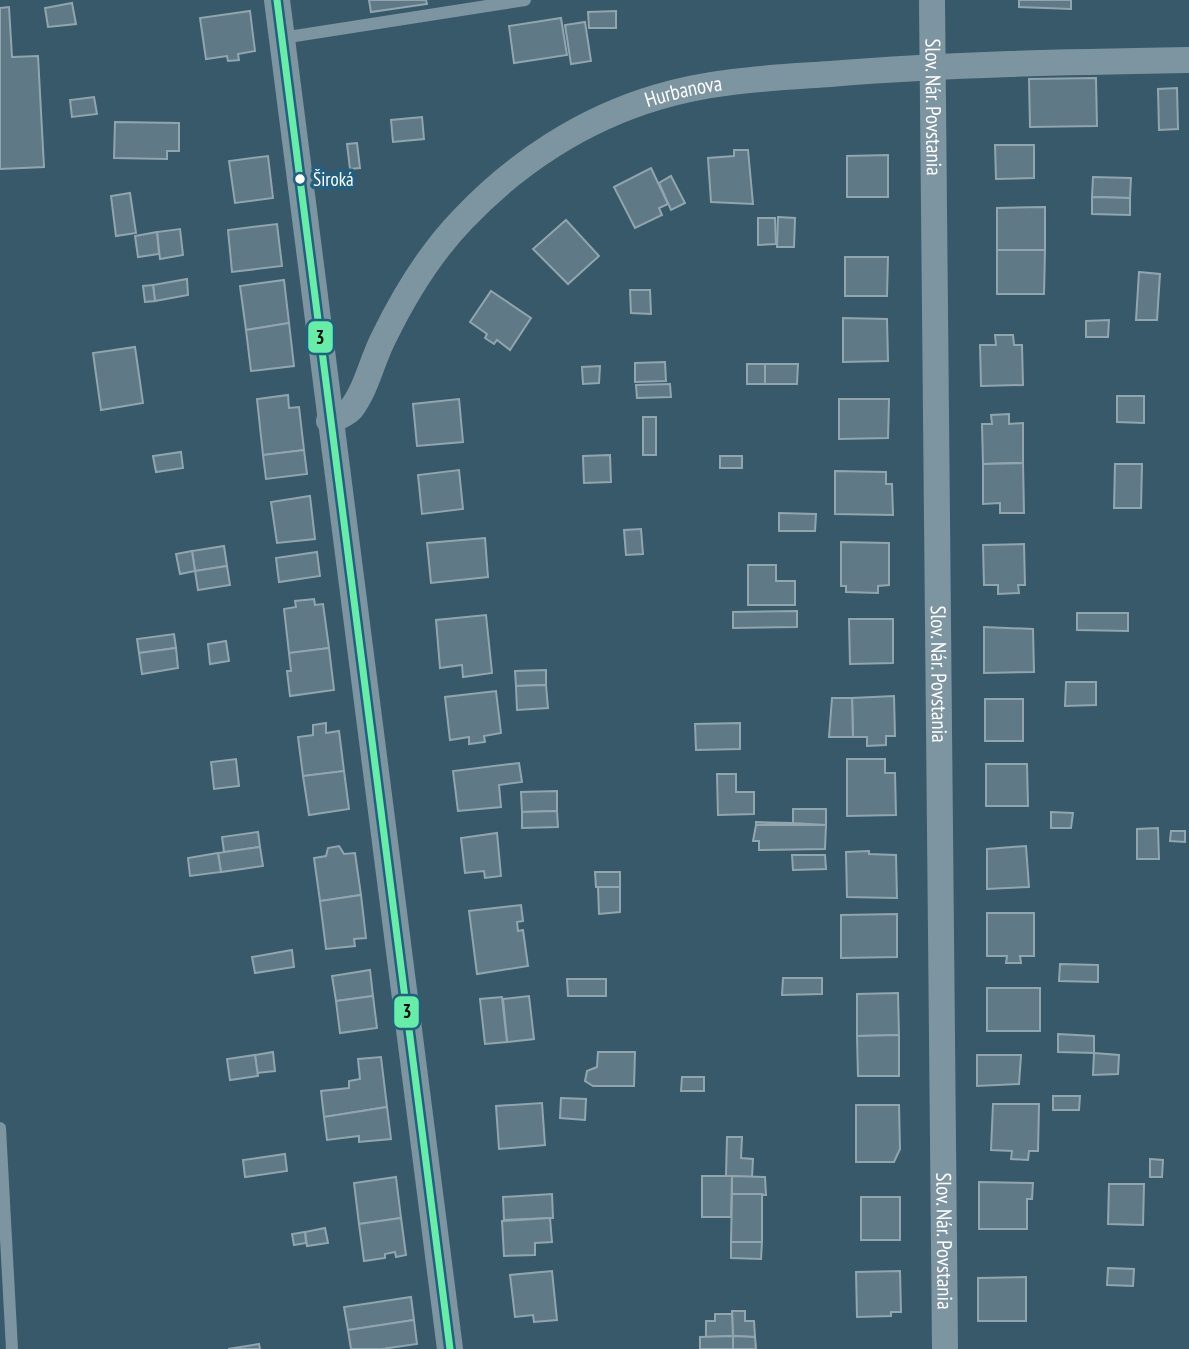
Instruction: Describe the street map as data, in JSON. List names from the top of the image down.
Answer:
{
  "streets": {
    "street": ["Hurbanova", "Slov. Nár. Povstania"]
  },
  "crossings": [
    ["Hurbanova", "Slov. Nár. Povstania"]
  ],
  "places": ["Široká"],
  "lines": ["transit line 3"]
}
